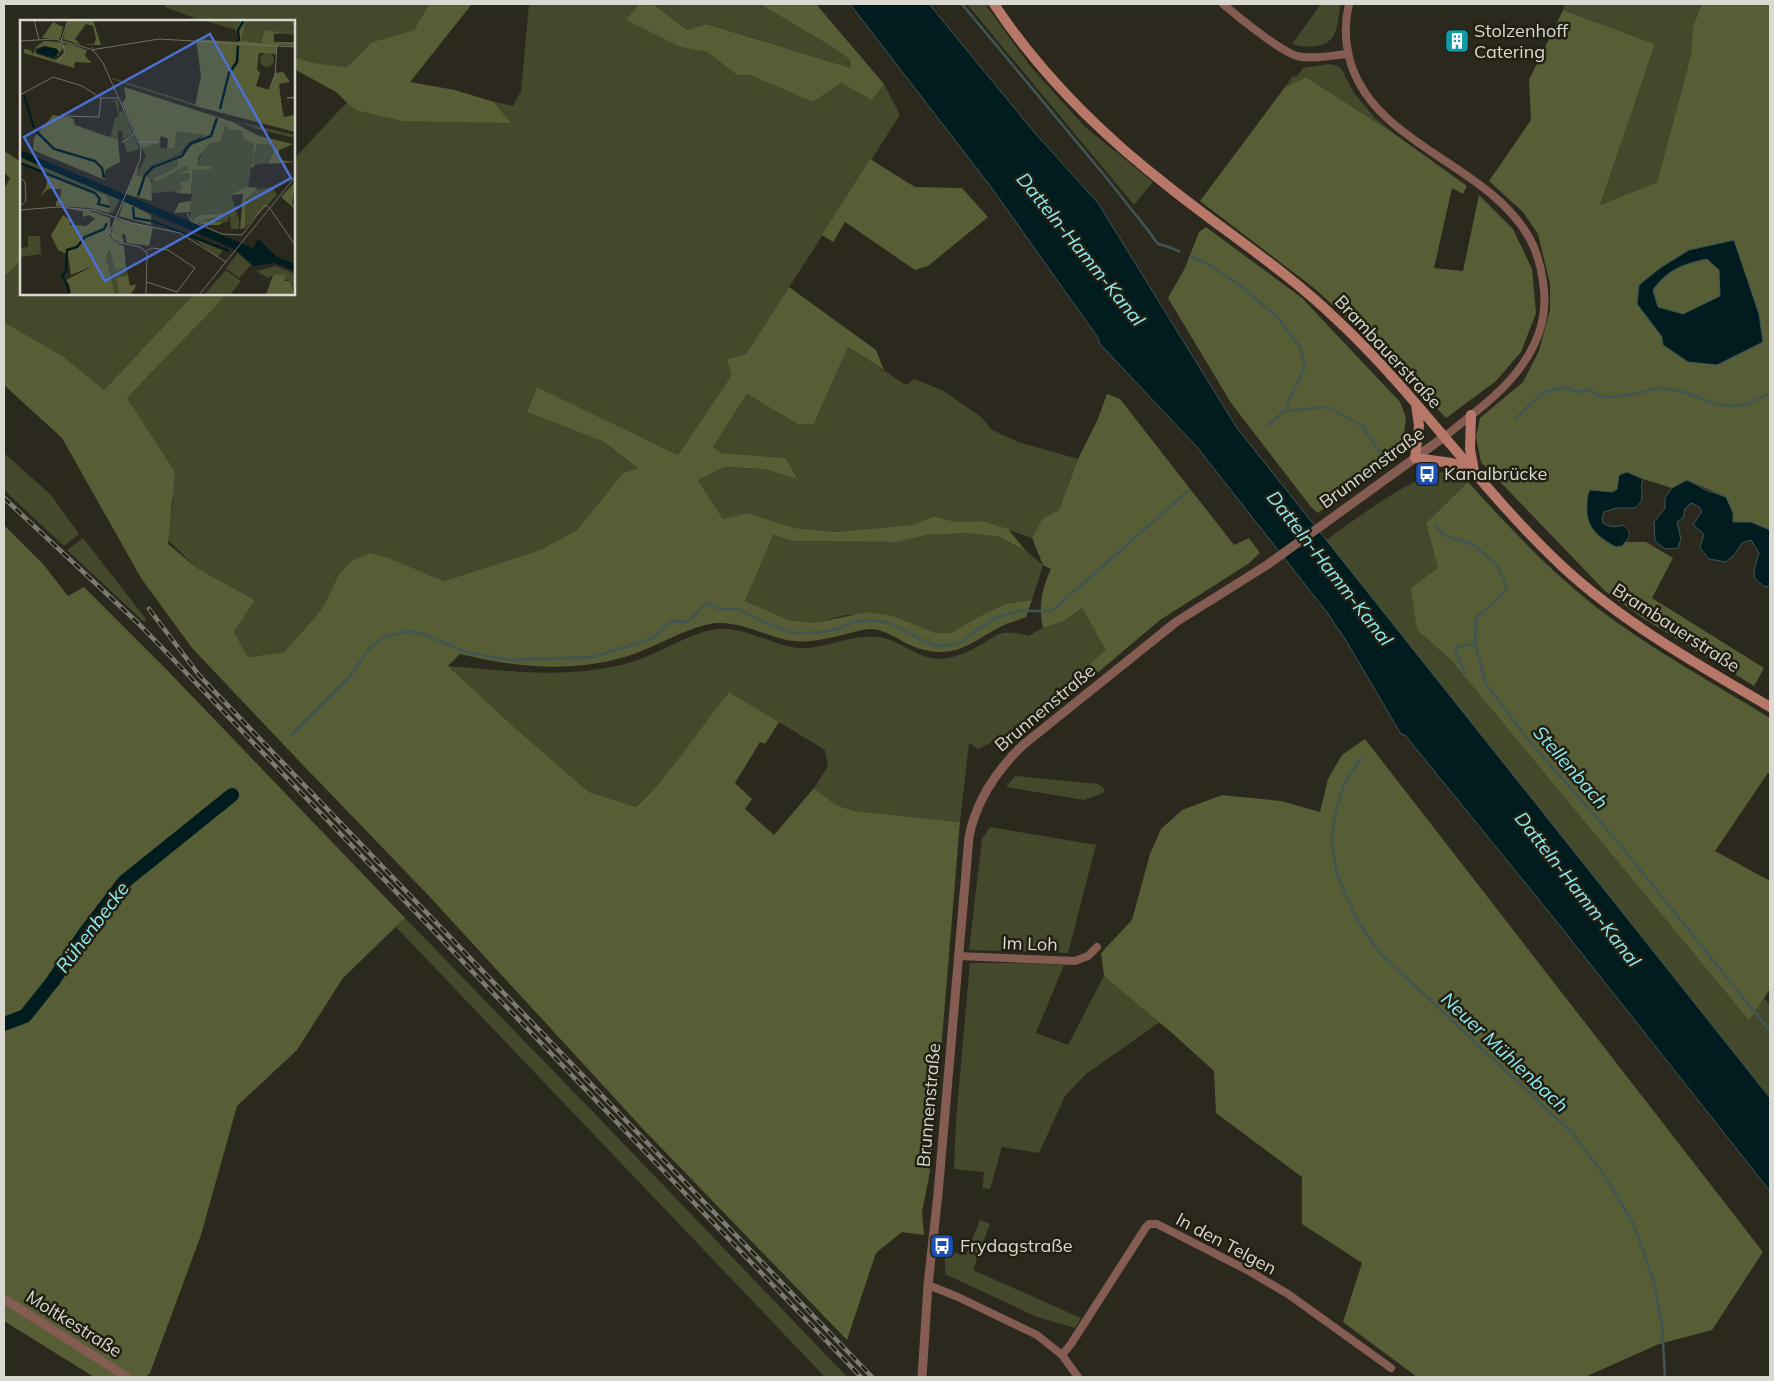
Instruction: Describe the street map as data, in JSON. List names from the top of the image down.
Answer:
{
  "streets": {
    "main road": ["Brambauerstraße"],
    "street": [
      "Brunnenstraße",
      "Im Loh",
      "In den Telgen",
      "Moltkestraße"
    ]
  },
  "crossings": [
    ["Brambauerstraße", "Brunnenstraße"],
    ["Brunnenstraße", "Im Loh"]
  ],
  "water": [
    "Datteln-Hamm-Kanal",
    "Stellenbach",
    "Rühenbecke",
    "Neuer Mühlenbach"
  ],
  "places": {
    "building": ["Stolzenhoff Catering"],
    "bus stop": ["Kanalbrücke", "Frydagstraße"]
  }
}
